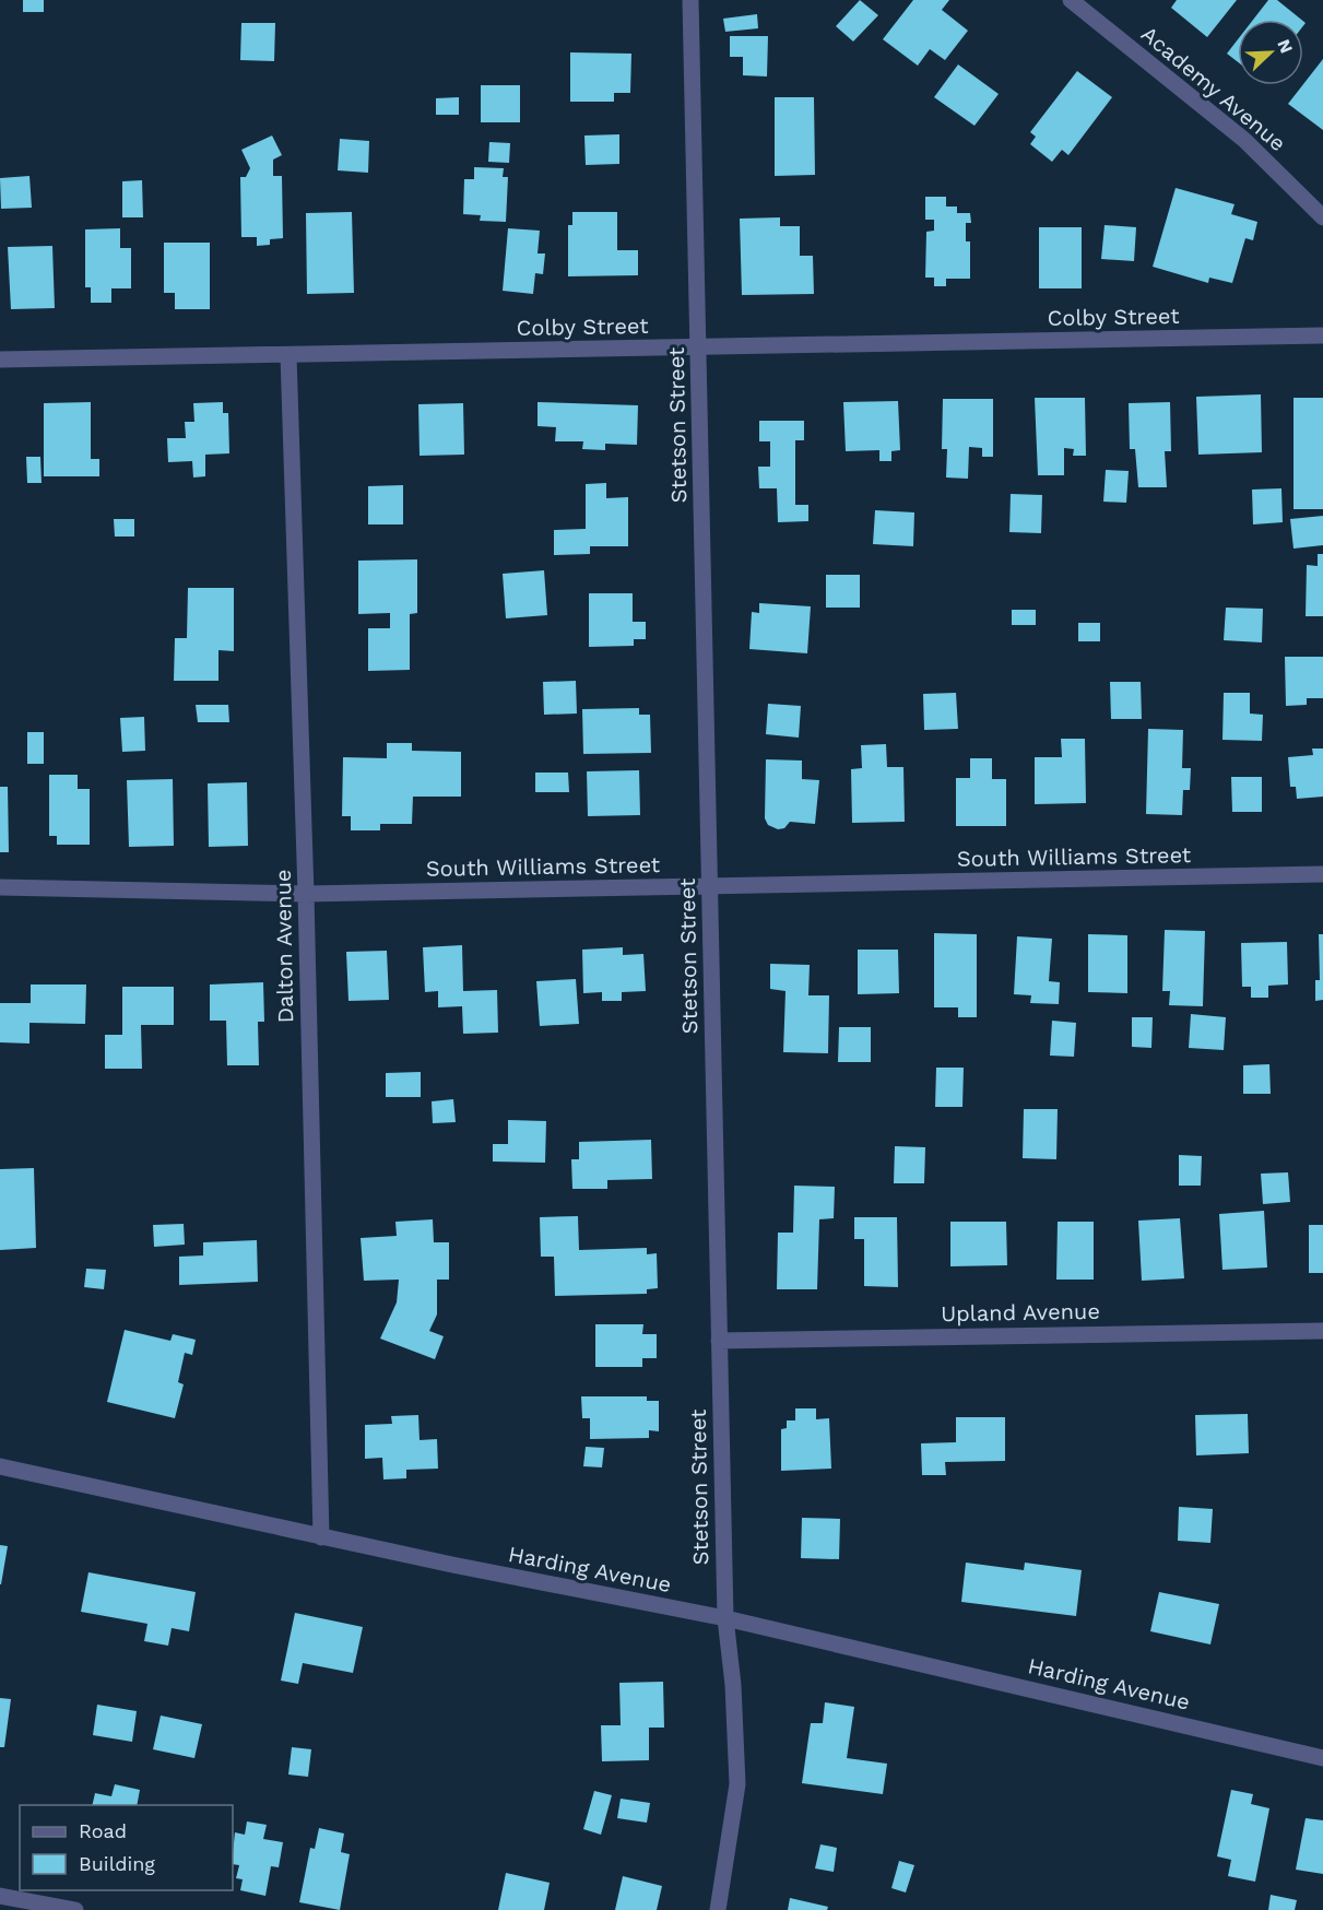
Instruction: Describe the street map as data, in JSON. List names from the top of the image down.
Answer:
{
  "streets": {
    "street": [
      "Academy Avenue",
      "Colby Street",
      "Stetson Street",
      "South Williams Street",
      "Dalton Avenue",
      "Upland Avenue",
      "Harding Avenue"
    ]
  },
  "crossings": [
    ["Colby Street", "Stetson Street"],
    ["Colby Street", "Dalton Avenue"],
    ["Stetson Street", "South Williams Street"],
    ["Stetson Street", "Upland Avenue"],
    ["Stetson Street", "Harding Avenue"],
    ["South Williams Street", "Dalton Avenue"],
    ["Dalton Avenue", "Harding Avenue"]
  ],
  "legend": ["Road", "Building"],
  "north": "top right"
}
